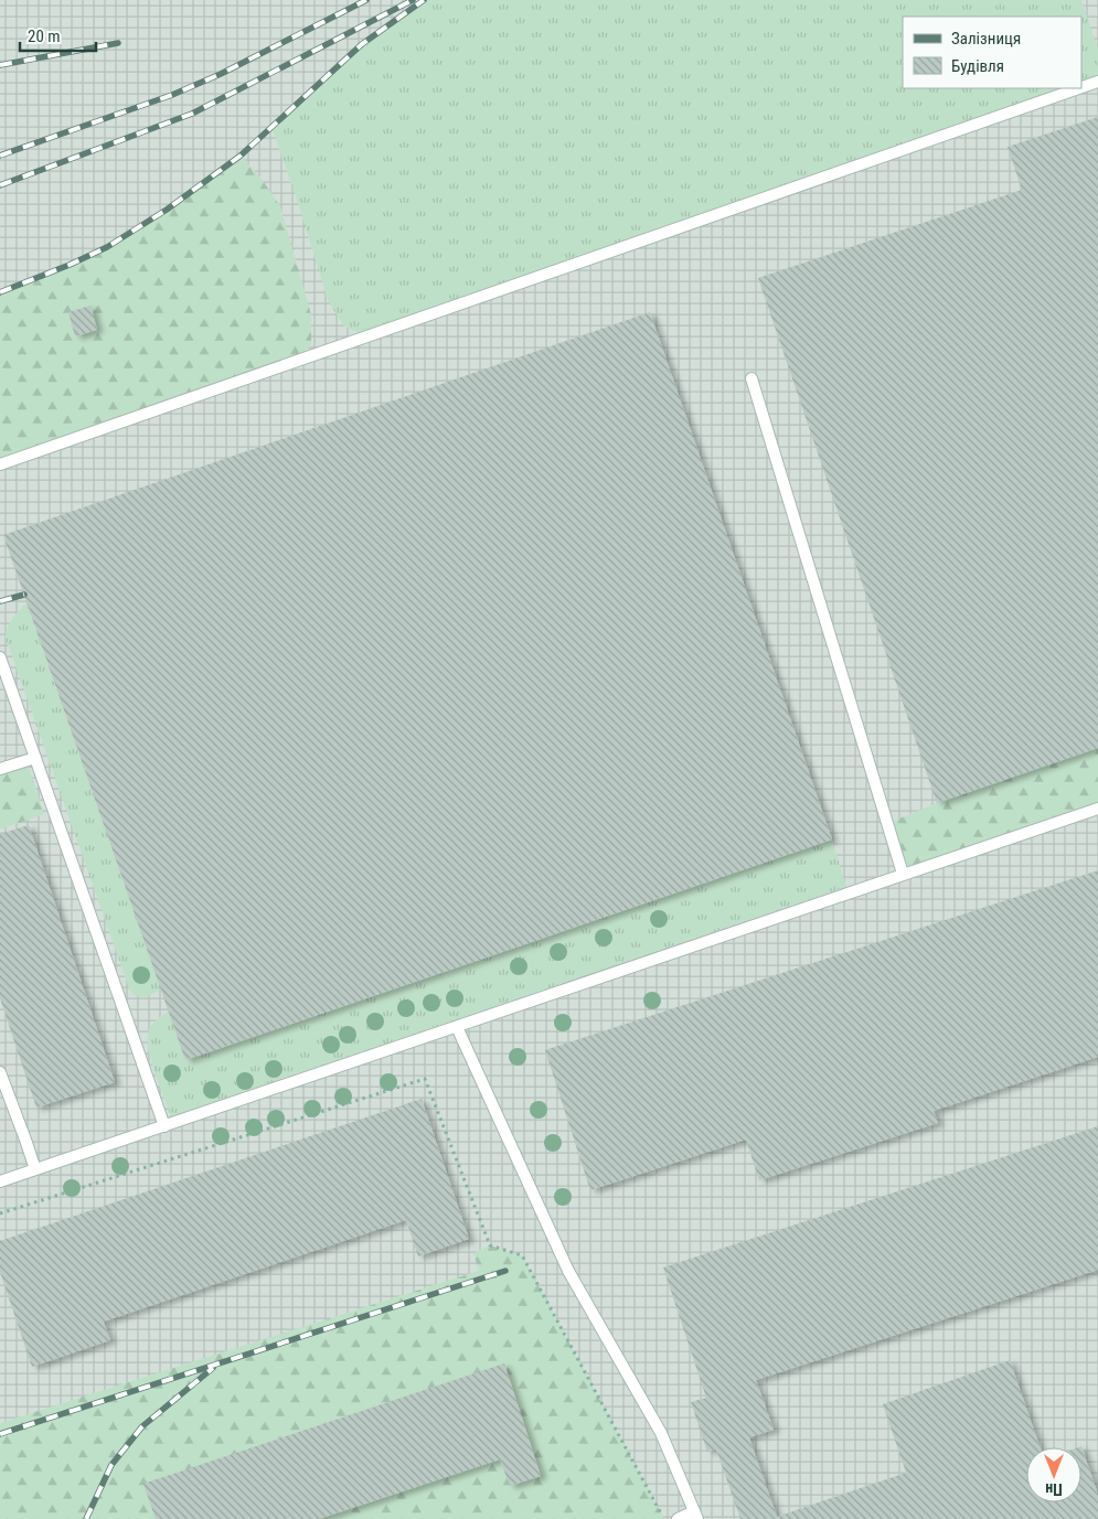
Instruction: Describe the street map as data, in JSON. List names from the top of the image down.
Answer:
{
  "legend": ["Залізниця", "Будівля"],
  "scale_bar": "20 m",
  "north": "bottom"
}
